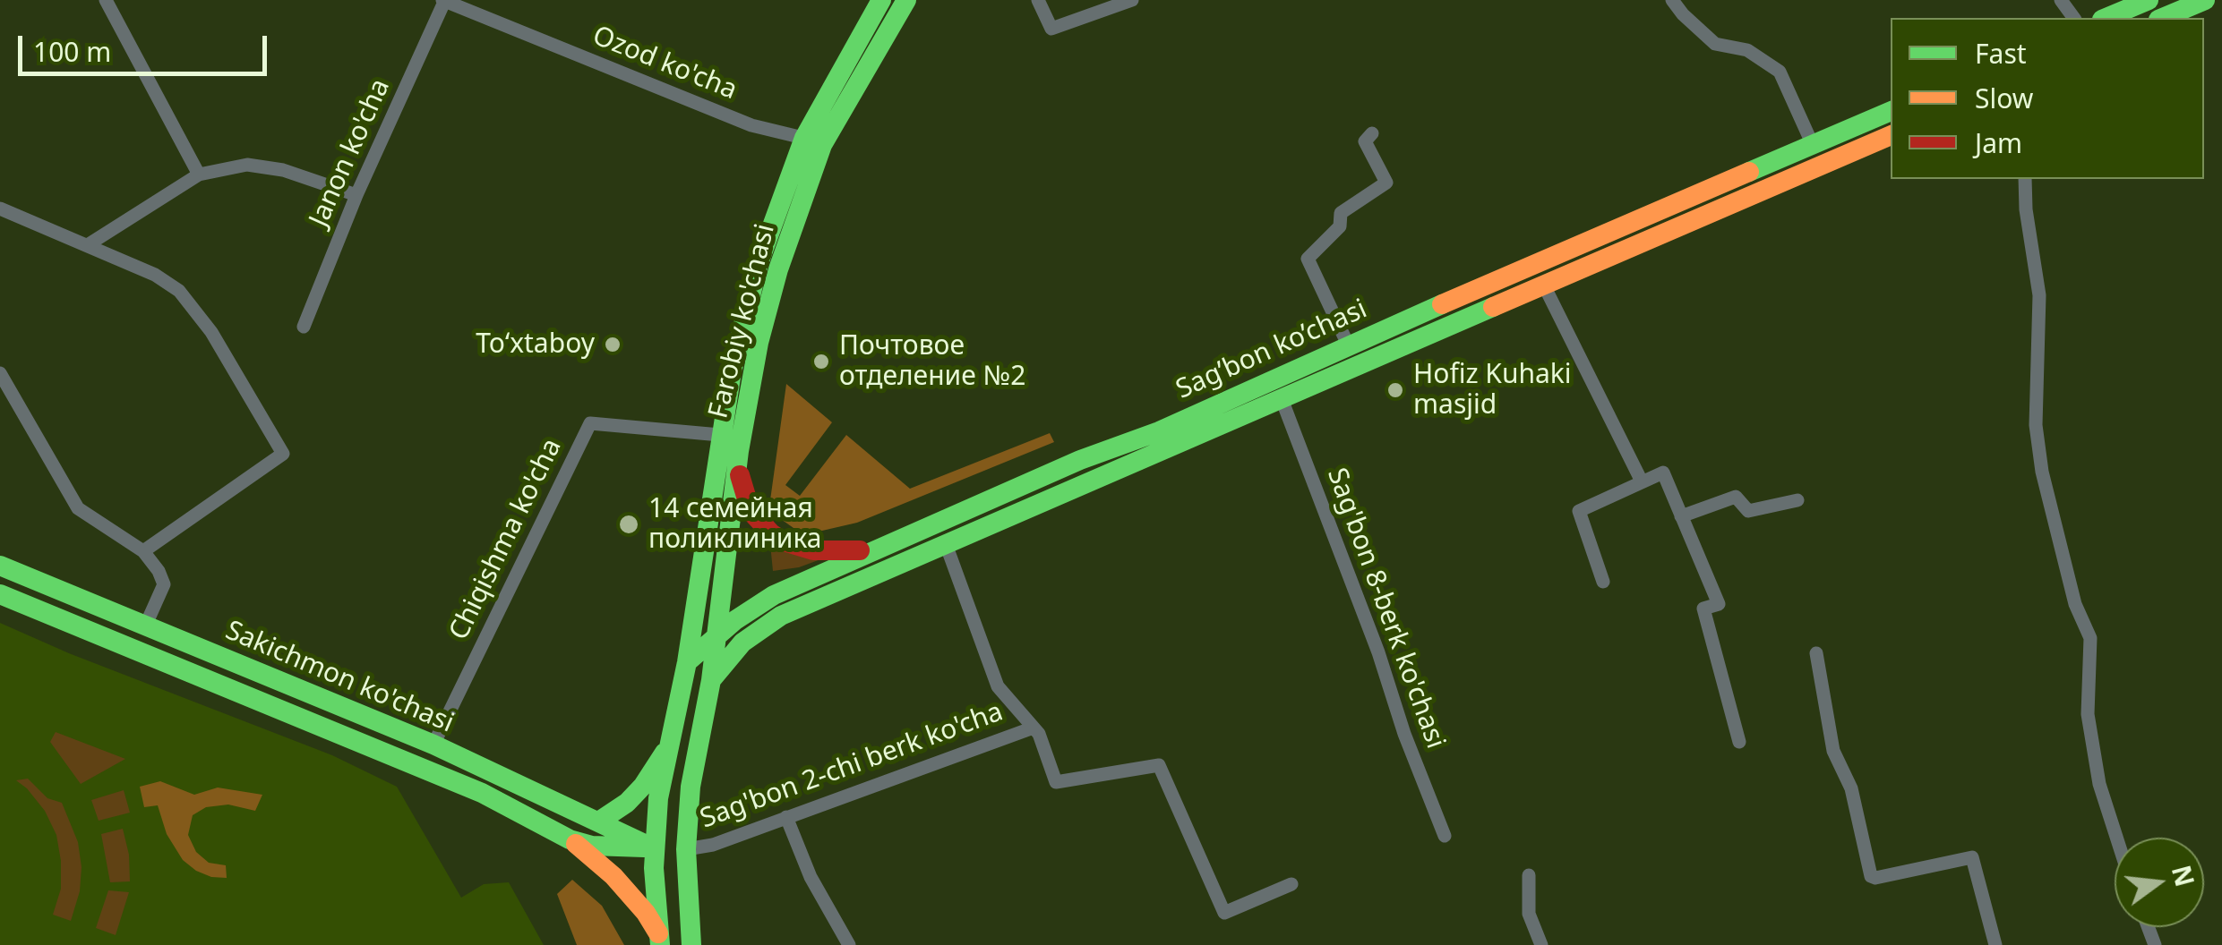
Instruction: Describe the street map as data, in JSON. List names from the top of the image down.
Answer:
{
  "streets": {
    "main road": ["Farobiy ko'chasi", "Sag’bon ko’chasi", "Sakichmon ko'chasi"],
    "street": [
      "Ozod ko'cha",
      "Janon ko'cha",
      "Chiqishma ko'cha",
      "Sag'bon 8-berk ko'chasi",
      "Sag'bon 2-chi berk ko'cha"
    ]
  },
  "crossings": [
    ["Ozod ko'cha", "Janon ko'cha"],
    ["Ozod ko'cha", "Farobiy ko'chasi"],
    ["Farobiy ko'chasi", "Sag’bon ko’chasi"],
    ["Farobiy ko'chasi", "Chiqishma ko'cha"],
    ["Farobiy ko'chasi", "Sakichmon ko'chasi"],
    ["Farobiy ko'chasi", "Sag'bon 2-chi berk ko'cha"],
    ["Sag’bon ko’chasi", "Sag'bon 8-berk ko'chasi"],
    ["Chiqishma ko'cha", "Sakichmon ko'chasi"],
    ["Sakichmon ko'chasi", "Sag'bon 2-chi berk ko'cha"]
  ],
  "places": [
    "Toʻxtaboy",
    "Почтовое отделение №2",
    "Hofiz Kuhaki masjid",
    "14 семейная поликлиника"
  ],
  "legend": ["Fast", "Slow", "Jam"],
  "scale_bar": "100 m",
  "north": "right"
}
